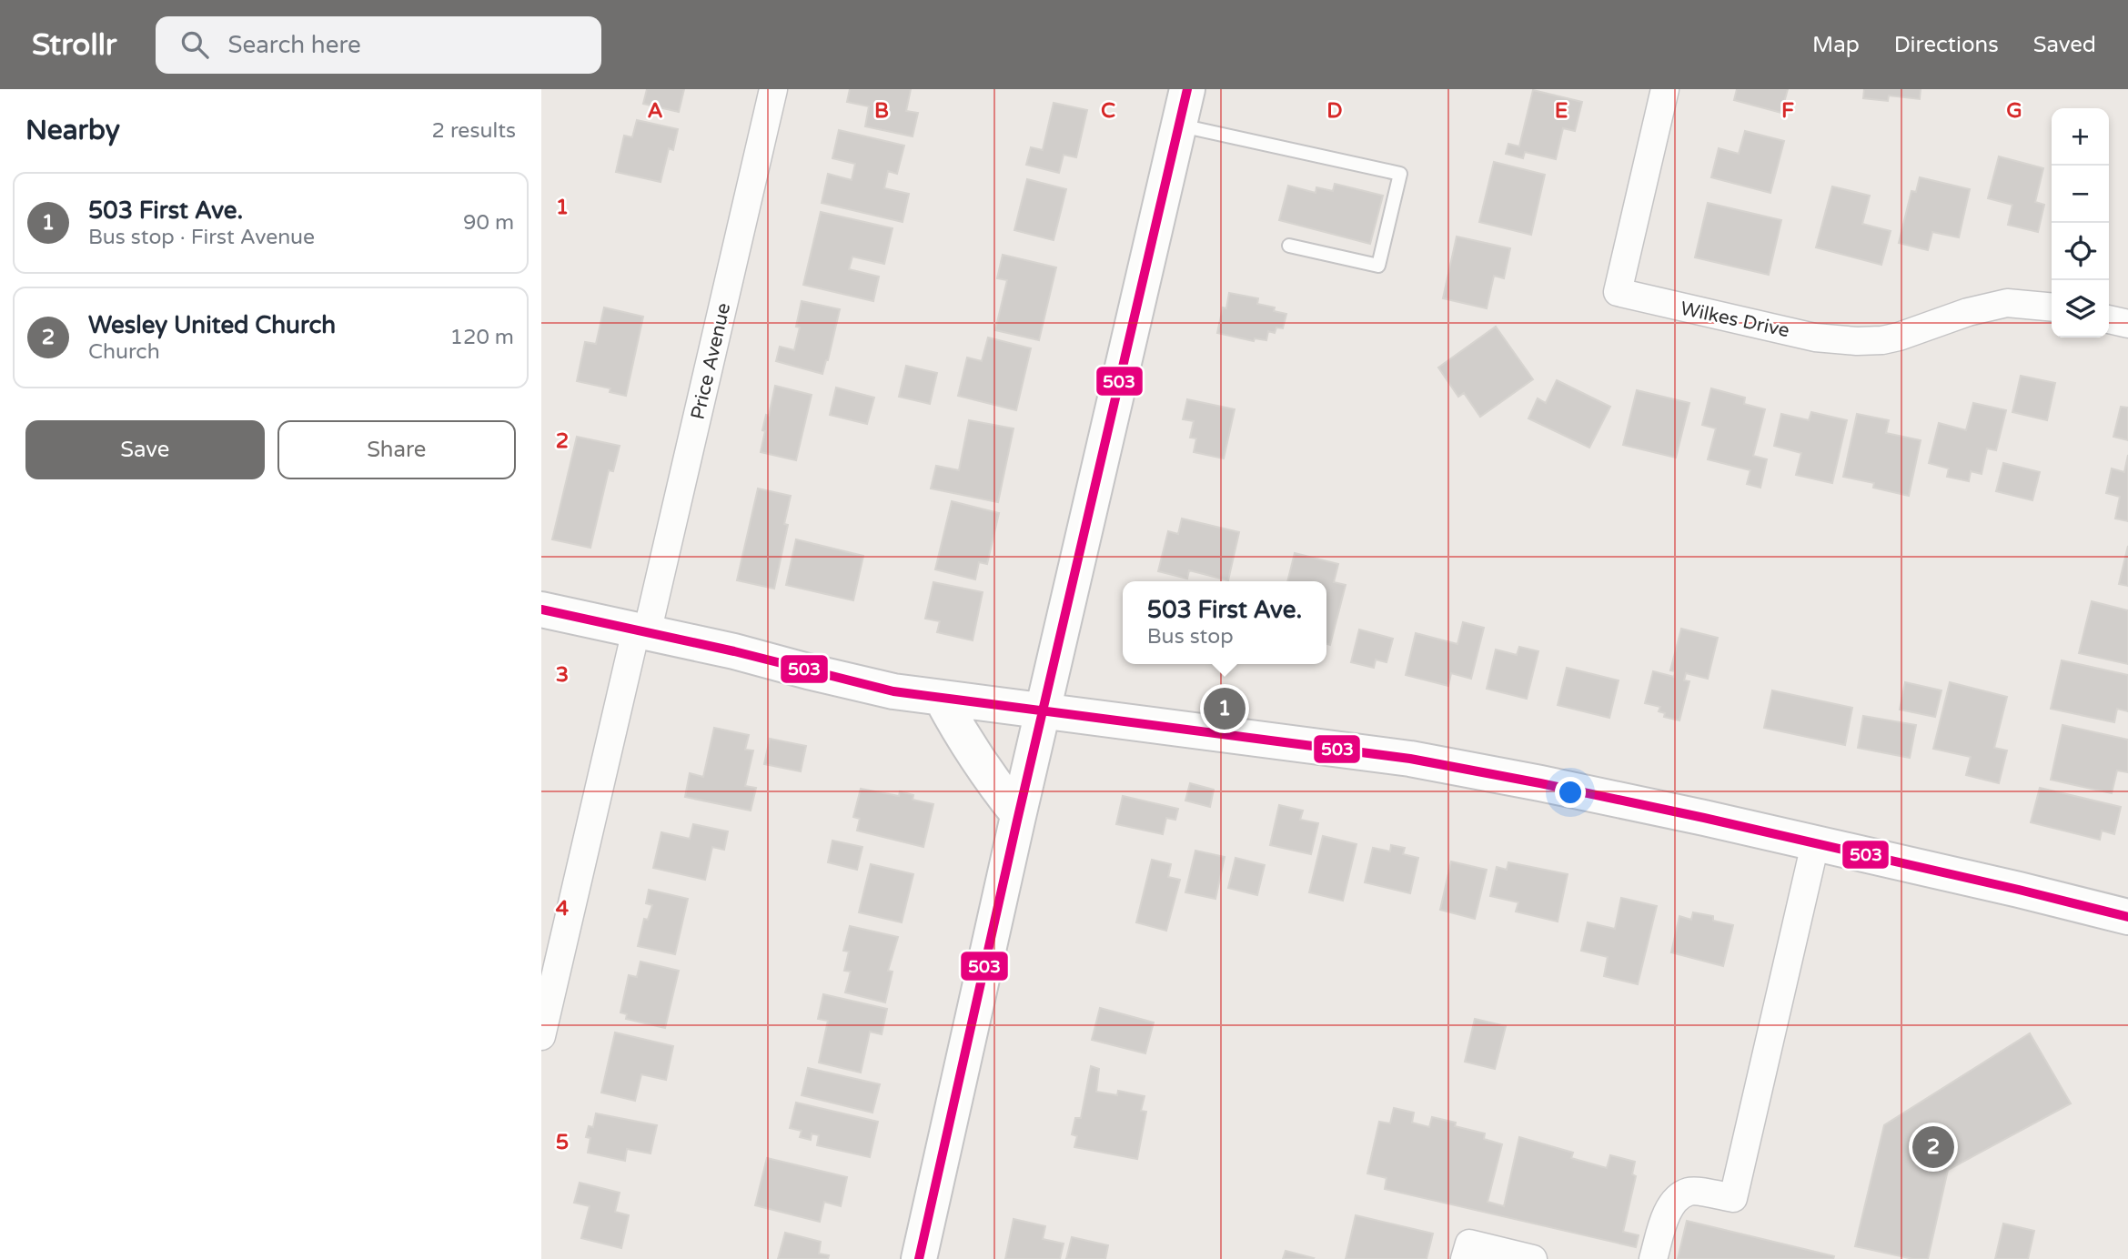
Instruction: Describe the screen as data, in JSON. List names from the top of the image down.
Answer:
{
  "streets": {
    "street": ["Wilkes Drive", "Price Avenue"]
  },
  "lines": ["transit line 503"],
  "page": {
    "header": "Strollr",
    "search": "Search here",
    "nav": ["Map", "Directions", "Saved"],
    "heading": ["Nearby", "2 results"],
    "map_buttons": ["+", "−"],
    "list": [
      {
        "mark": "1",
        "name": "503 First Ave.",
        "note": "Bus stop · First Avenue",
        "value": "90 m"
      },
      {
        "mark": "2",
        "name": "Wesley United Church",
        "note": "Church",
        "value": "120 m"
      }
    ],
    "buttons": ["Save", "Share"],
    "popup": ["503 First Ave.", "Bus stop"],
    "pins": ["1", "2"]
  },
  "grid": {
    "columns": [
      "A",
      "B",
      "C",
      "D",
      "E",
      "F",
      "G"
    ],
    "rows": [
      "1",
      "2",
      "3",
      "4",
      "5"
    ]
  }
}
